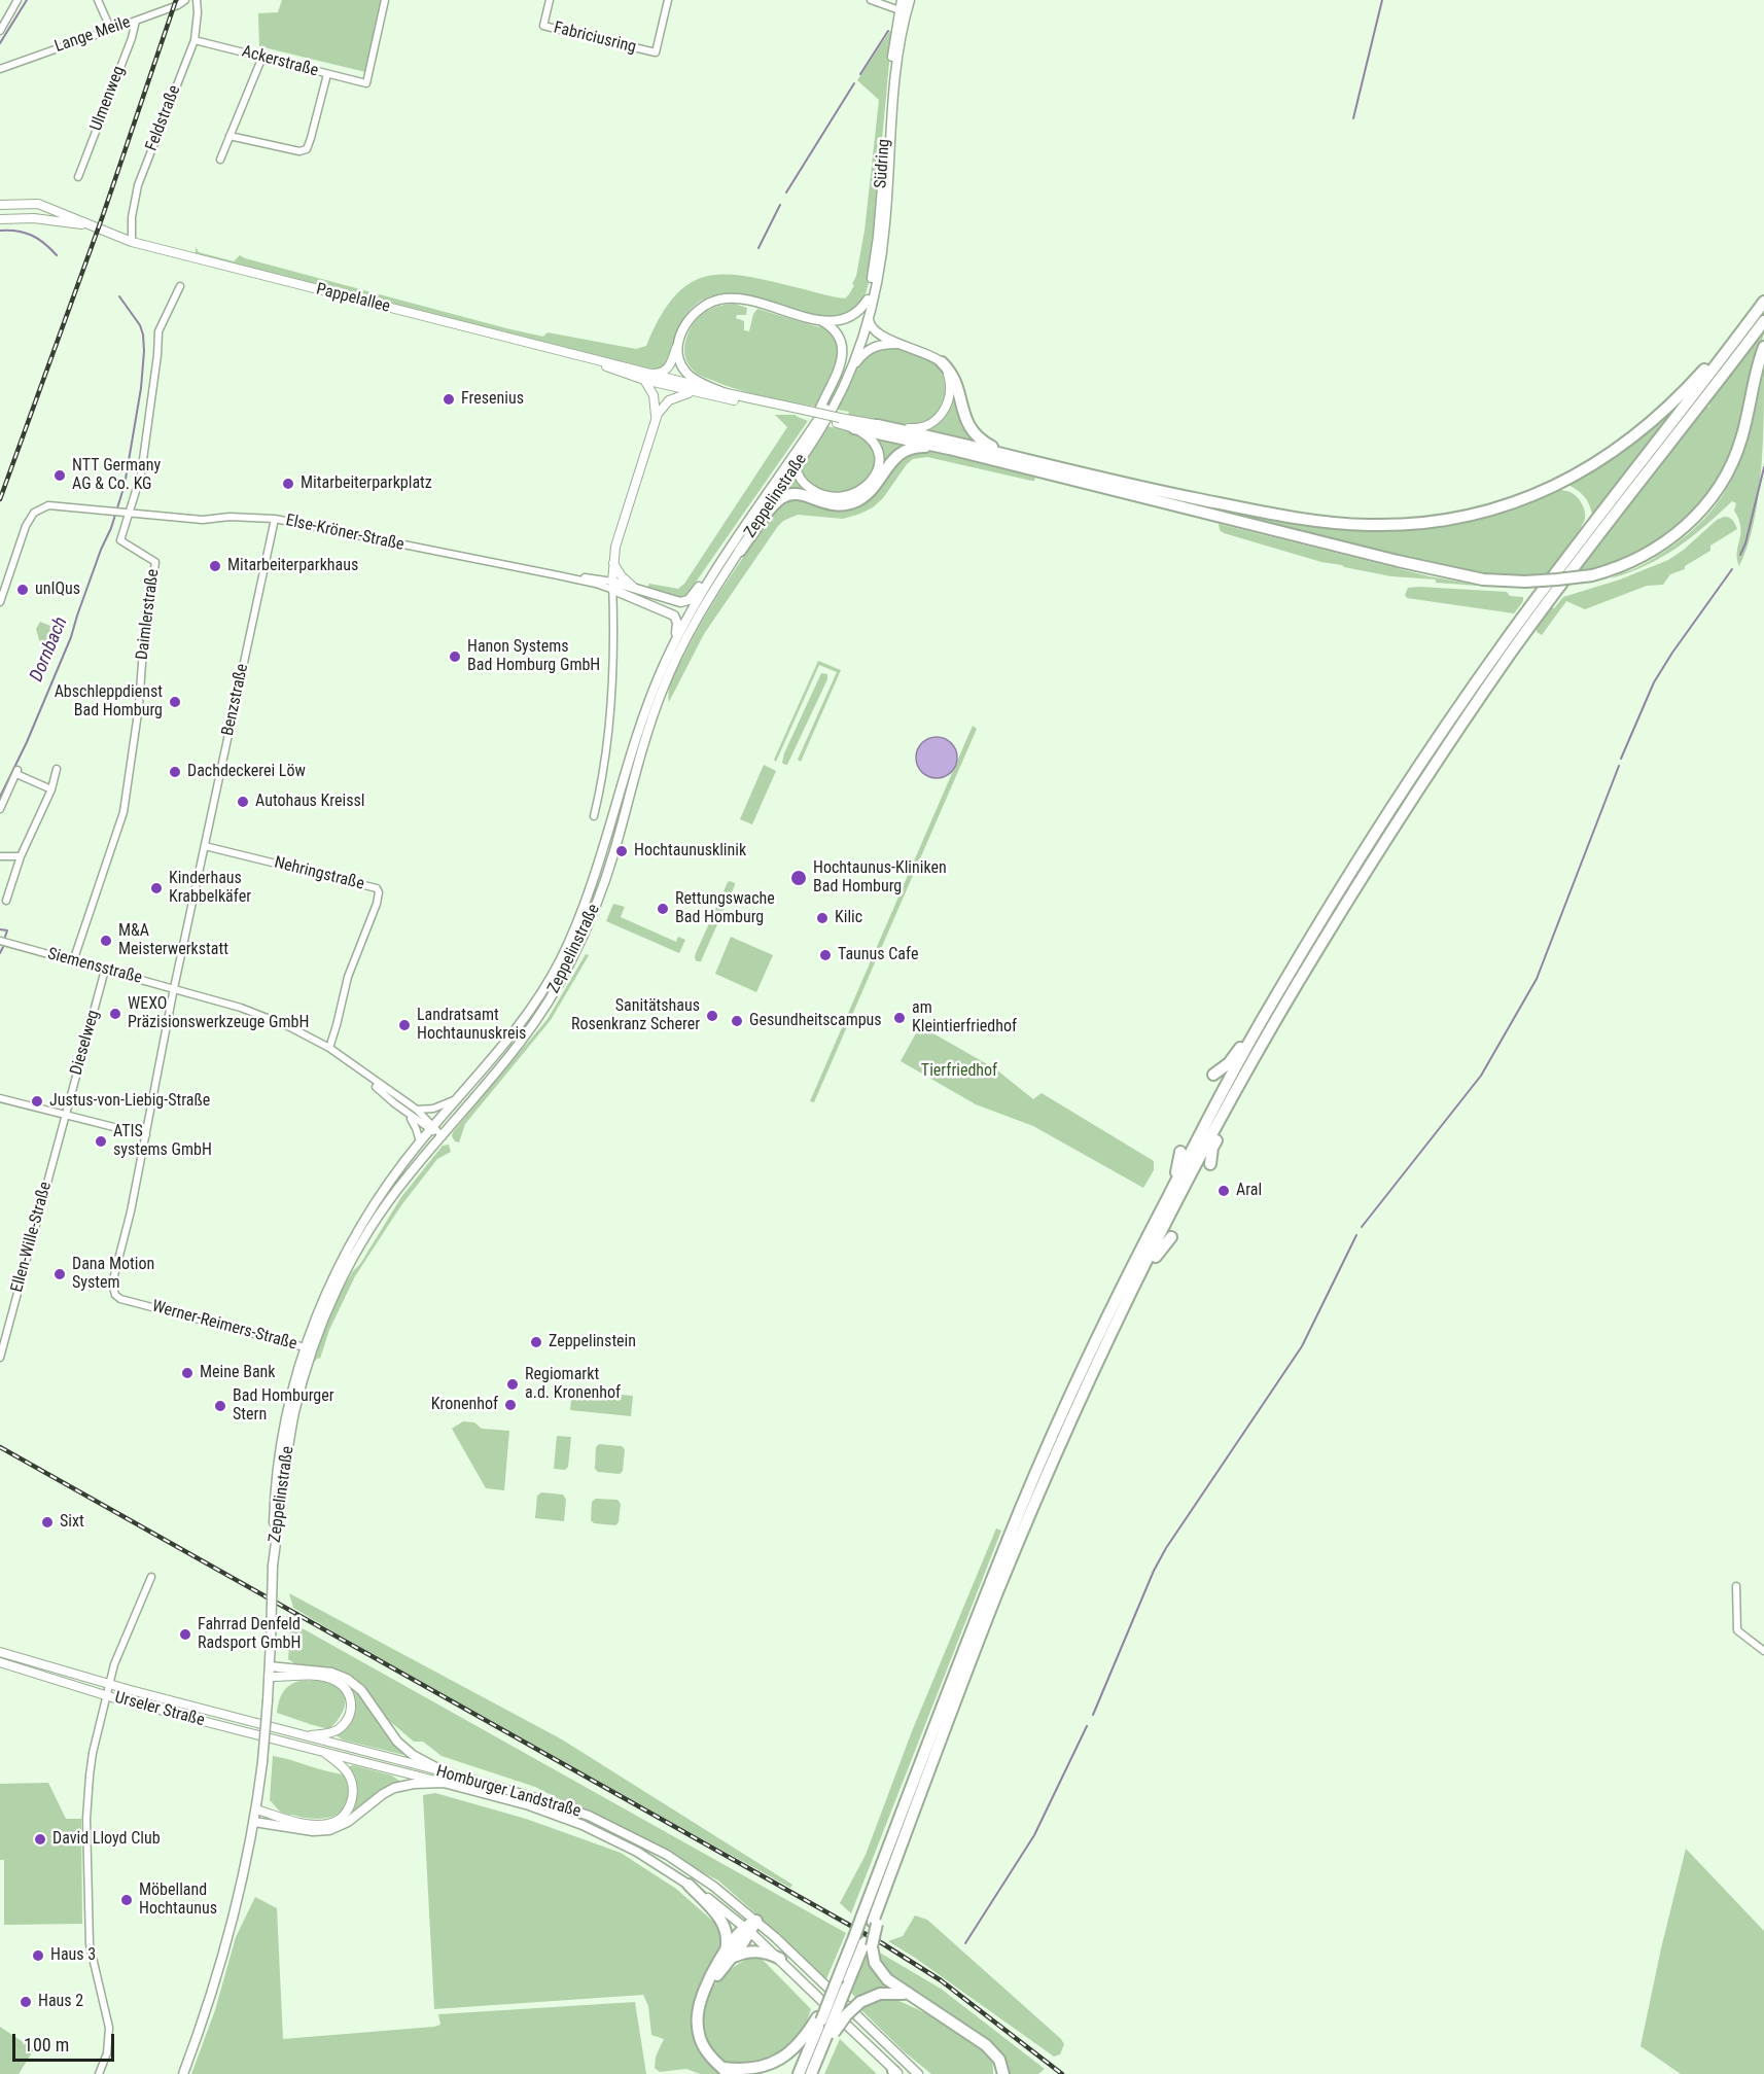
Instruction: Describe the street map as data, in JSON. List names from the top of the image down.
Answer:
{
  "streets": {
    "main road": ["Südring", "Zeppelinstraße", "Homburger Landstraße"],
    "street": [
      "Lange Meile",
      "Fabriciusring",
      "Ackerstraße",
      "Ulmenweg",
      "Feldstraße",
      "Pappelallee",
      "Else-Kröner-Straße",
      "Daimlerstraße",
      "Benzstraße",
      "Nehringstraße",
      "Siemensstraße",
      "Dieselweg",
      "Ellen-Wille-Straße",
      "Werner-Reimers-Straße",
      "Urseler Straße"
    ]
  },
  "crossings": [
    ["Lange Meile", "Ulmenweg"],
    ["Ackerstraße", "Feldstraße"],
    ["Feldstraße", "Pappelallee"],
    ["Südring", "Zeppelinstraße"],
    ["Zeppelinstraße", "Siemensstraße"],
    ["Zeppelinstraße", "Werner-Reimers-Straße"],
    ["Else-Kröner-Straße", "Daimlerstraße"],
    ["Else-Kröner-Straße", "Benzstraße"],
    ["Daimlerstraße", "Siemensstraße"],
    ["Benzstraße", "Nehringstraße"],
    ["Benzstraße", "Siemensstraße"],
    ["Benzstraße", "Werner-Reimers-Straße"],
    ["Nehringstraße", "Siemensstraße"],
    ["Siemensstraße", "Dieselweg"],
    ["Dieselweg", "Ellen-Wille-Straße"],
    ["Urseler Straße", "Homburger Landstraße"]
  ],
  "water": ["Dornbach"],
  "parks": ["Tierfriedhof"],
  "places": [
    "Fresenius",
    "NTT Germany AG & Co. KG",
    "Mitarbeiterparkplatz",
    "Mitarbeiterparkhaus",
    "unIQus",
    "Hanon Systems Bad Homburg GmbH",
    "Abschleppdienst Bad Homburg",
    "Dachdeckerei Löw",
    "Autohaus Kreissl",
    "Hochtaunusklinik",
    "Hochtaunus-Kliniken Bad Homburg",
    "Kinderhaus Krabbelkäfer",
    "Rettungswache Bad Homburg",
    "Kilic",
    "M&A Meisterwerkstatt",
    "Taunus Cafe",
    "WEXO Präzisionswerkzeuge GmbH",
    "Sanitätshaus Rosenkranz Scherer",
    "am Kleintierfriedhof",
    "Gesundheitscampus",
    "Landratsamt Hochtaunuskreis",
    "Justus-von-Liebig-Straße",
    "ATIS systems GmbH",
    "Aral",
    "Dana Motion System",
    "Zeppelinstein",
    "Meine Bank",
    "Regiomarkt a.d. Kronenhof",
    "Kronenhof",
    "Bad Homburger Stern",
    "Sixt",
    "Fahrrad Denfeld Radsport GmbH",
    "David Lloyd Club",
    "Möbelland Hochtaunus",
    "Haus 3",
    "Haus 2"
  ],
  "scale_bar": "100 m"
}
